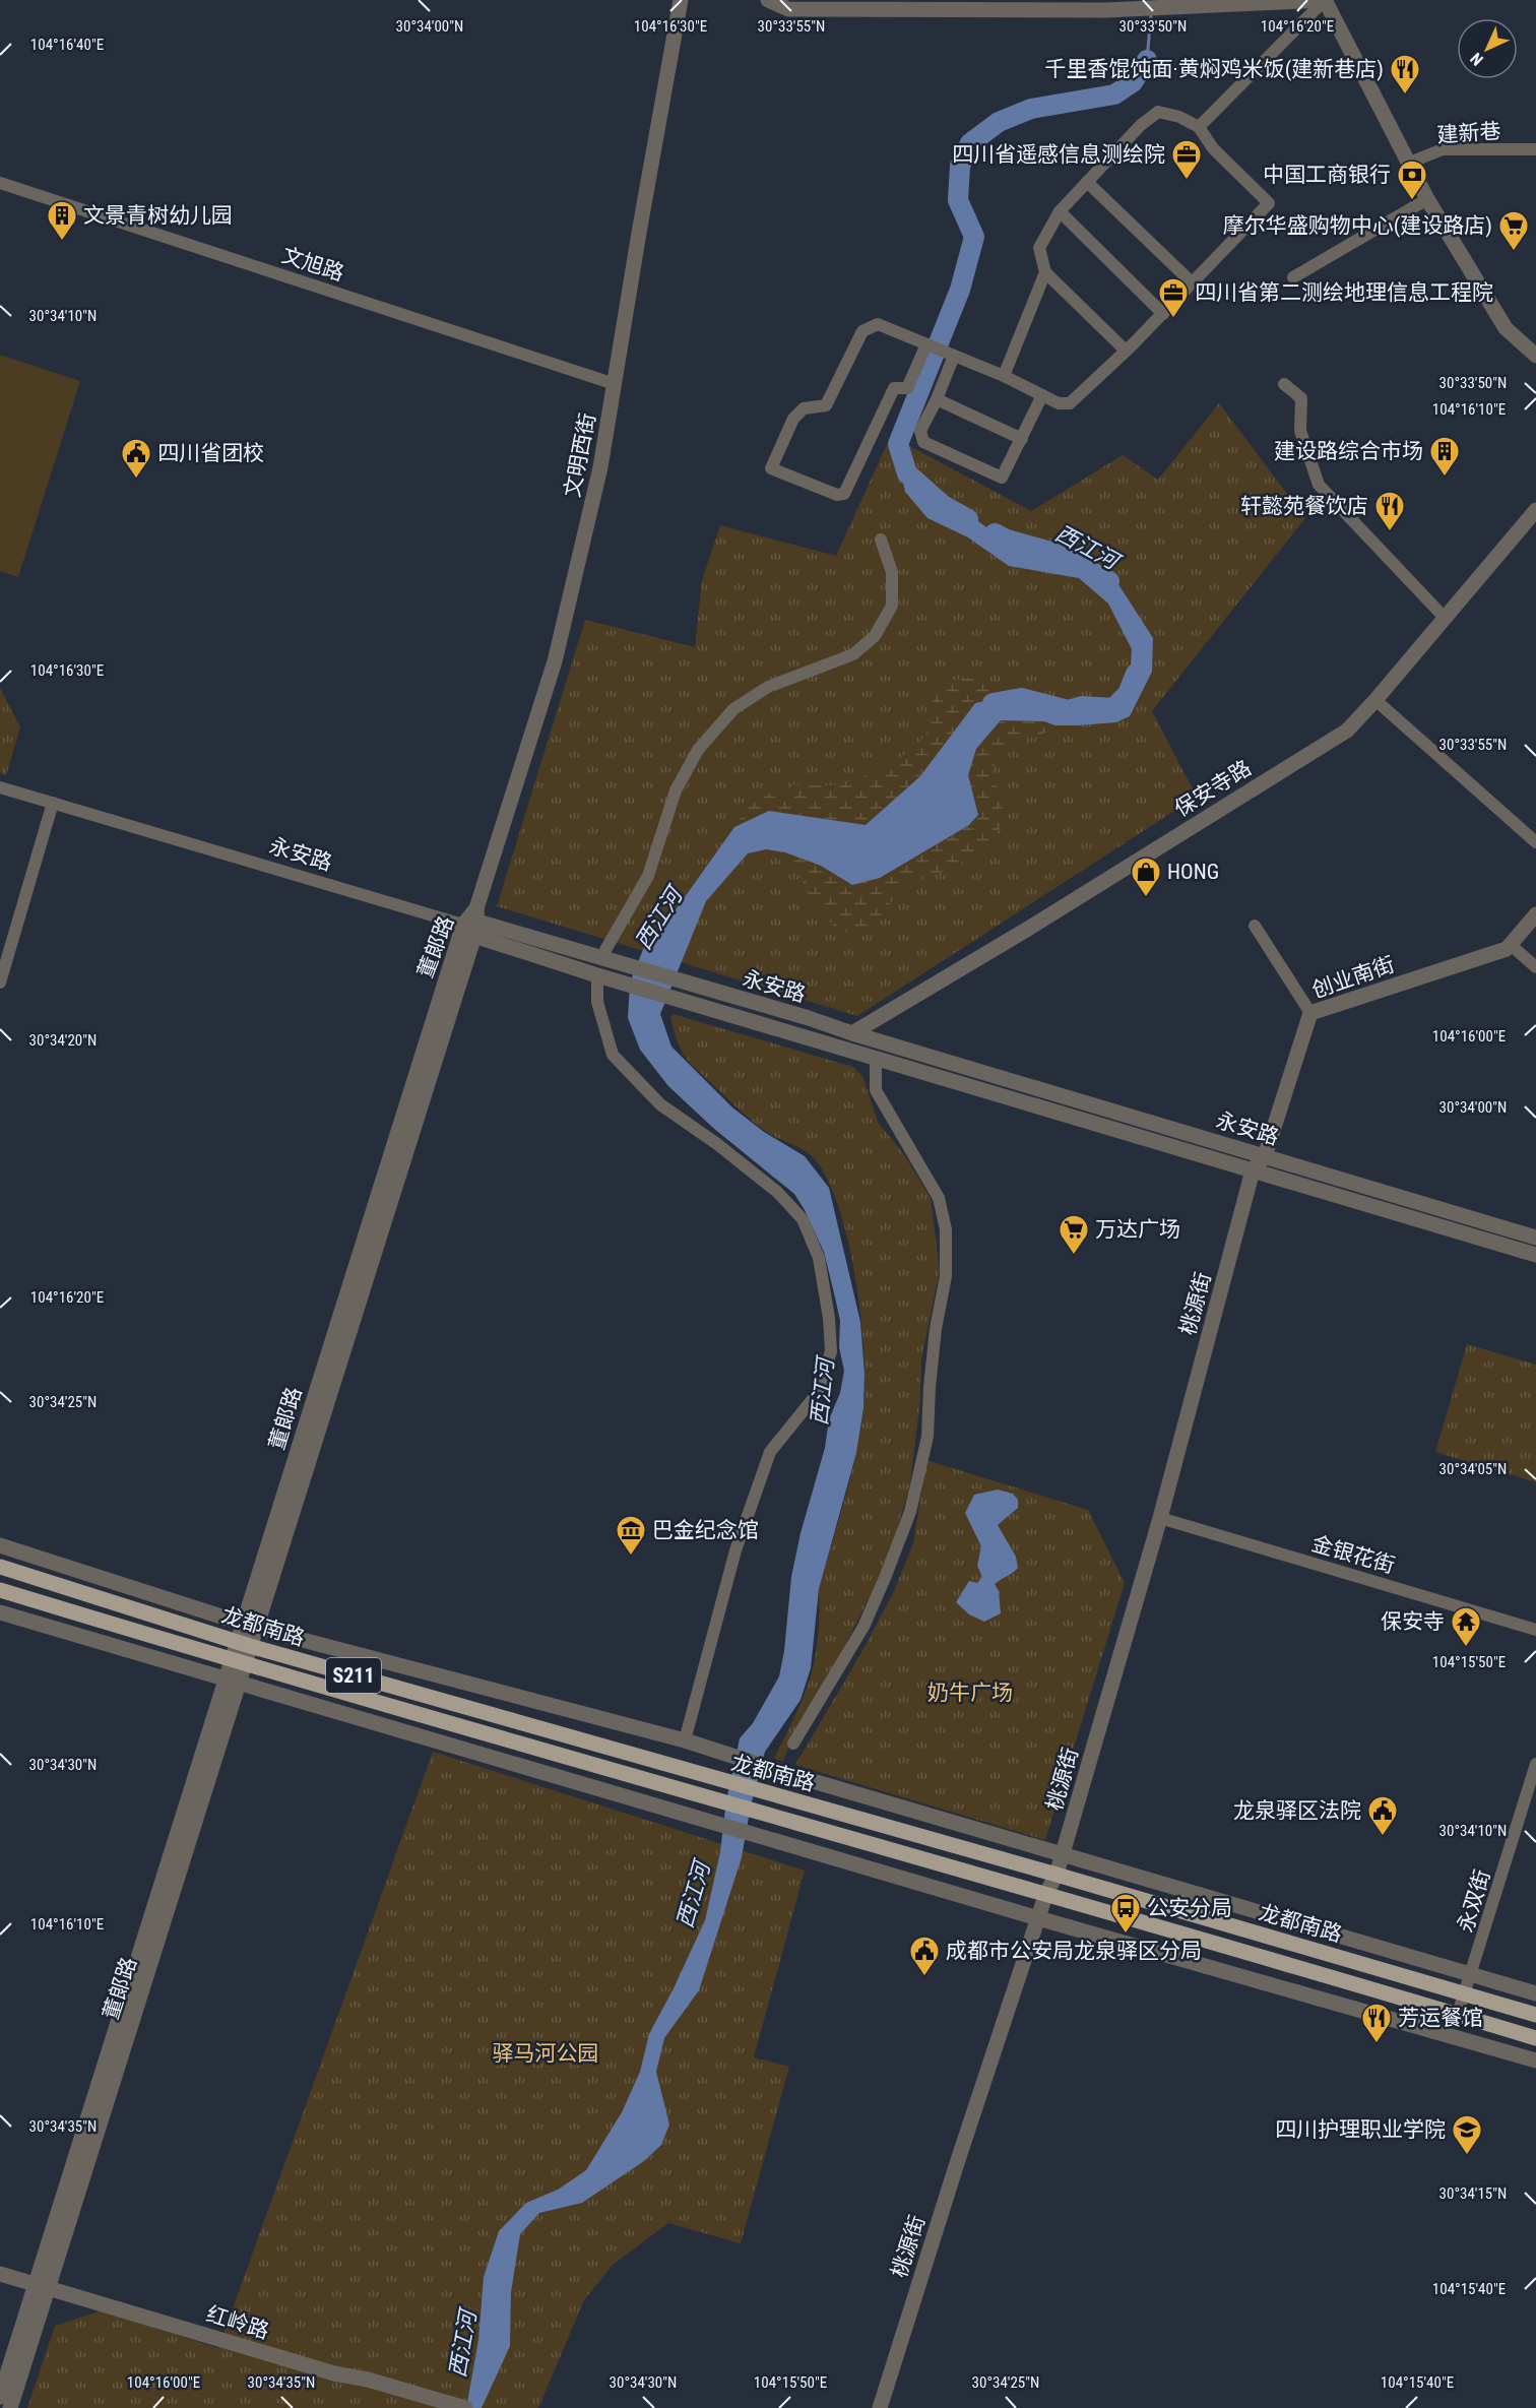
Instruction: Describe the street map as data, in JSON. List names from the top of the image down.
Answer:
{
  "streets": {
    "main road": ["龙都南路", "S211"],
    "street": [
      "建新巷",
      "文旭路",
      "文明西街",
      "保安寺路",
      "永安路",
      "董郞路",
      "创业南街",
      "桃源街",
      "金银花街",
      "永双街",
      "红岭路"
    ]
  },
  "crossings": [
    ["文旭路", "文明西街"],
    ["文明西街", "永安路"],
    ["文明西街", "董郞路"],
    ["保安寺路", "永安路"],
    ["永安路", "董郞路"],
    ["永安路", "创业南街"],
    ["永安路", "桃源街"],
    ["董郞路", "龙都南路"],
    ["董郞路", "红岭路"],
    ["创业南街", "桃源街"],
    ["桃源街", "金银花街"],
    ["桃源街", "龙都南路"],
    ["龙都南路", "永双街"]
  ],
  "water": ["西江河"],
  "parks": ["奶牛广场", "驿马河公园"],
  "places": {
    "restaurant": ["千里香馄饨面·黄焖鸡米饭(建新巷店)", "轩懿苑餐饮店", "芳运餐馆"],
    "office": ["四川省遥感信息测绘院", "四川省第二测绘地理信息工程院"],
    "bank": ["中国工商银行"],
    "building": ["文景青树幼儿园", "建设路综合市场"],
    "supermarket": ["摩尔华盛购物中心(建设路店)", "万达广场"],
    "public building": ["四川省团校", "龙泉驿区法院", "成都市公安局龙泉驿区分局"],
    "shop": ["HONG"],
    "museum": ["巴金纪念馆"],
    "temple": ["保安寺"],
    "bus stop": ["公安分局"],
    "school or university": ["四川护理职业学院"]
  },
  "north": "bottom left",
  "coordinates": [
    "30°34'00\"N",
    "30°33'55\"N",
    "30°33'50\"N",
    "104°16'20\"E",
    "104°16'30\"E",
    "104°16'40\"E",
    "30°34'10\"N",
    "104°16'10\"E",
    "104°16'00\"E",
    "30°34'20\"N",
    "30°34'25\"N",
    "30°34'05\"N",
    "104°15'50\"E",
    "30°34'30\"N",
    "30°34'35\"N",
    "30°34'15\"N",
    "104°15'40\"E"
  ]
}
